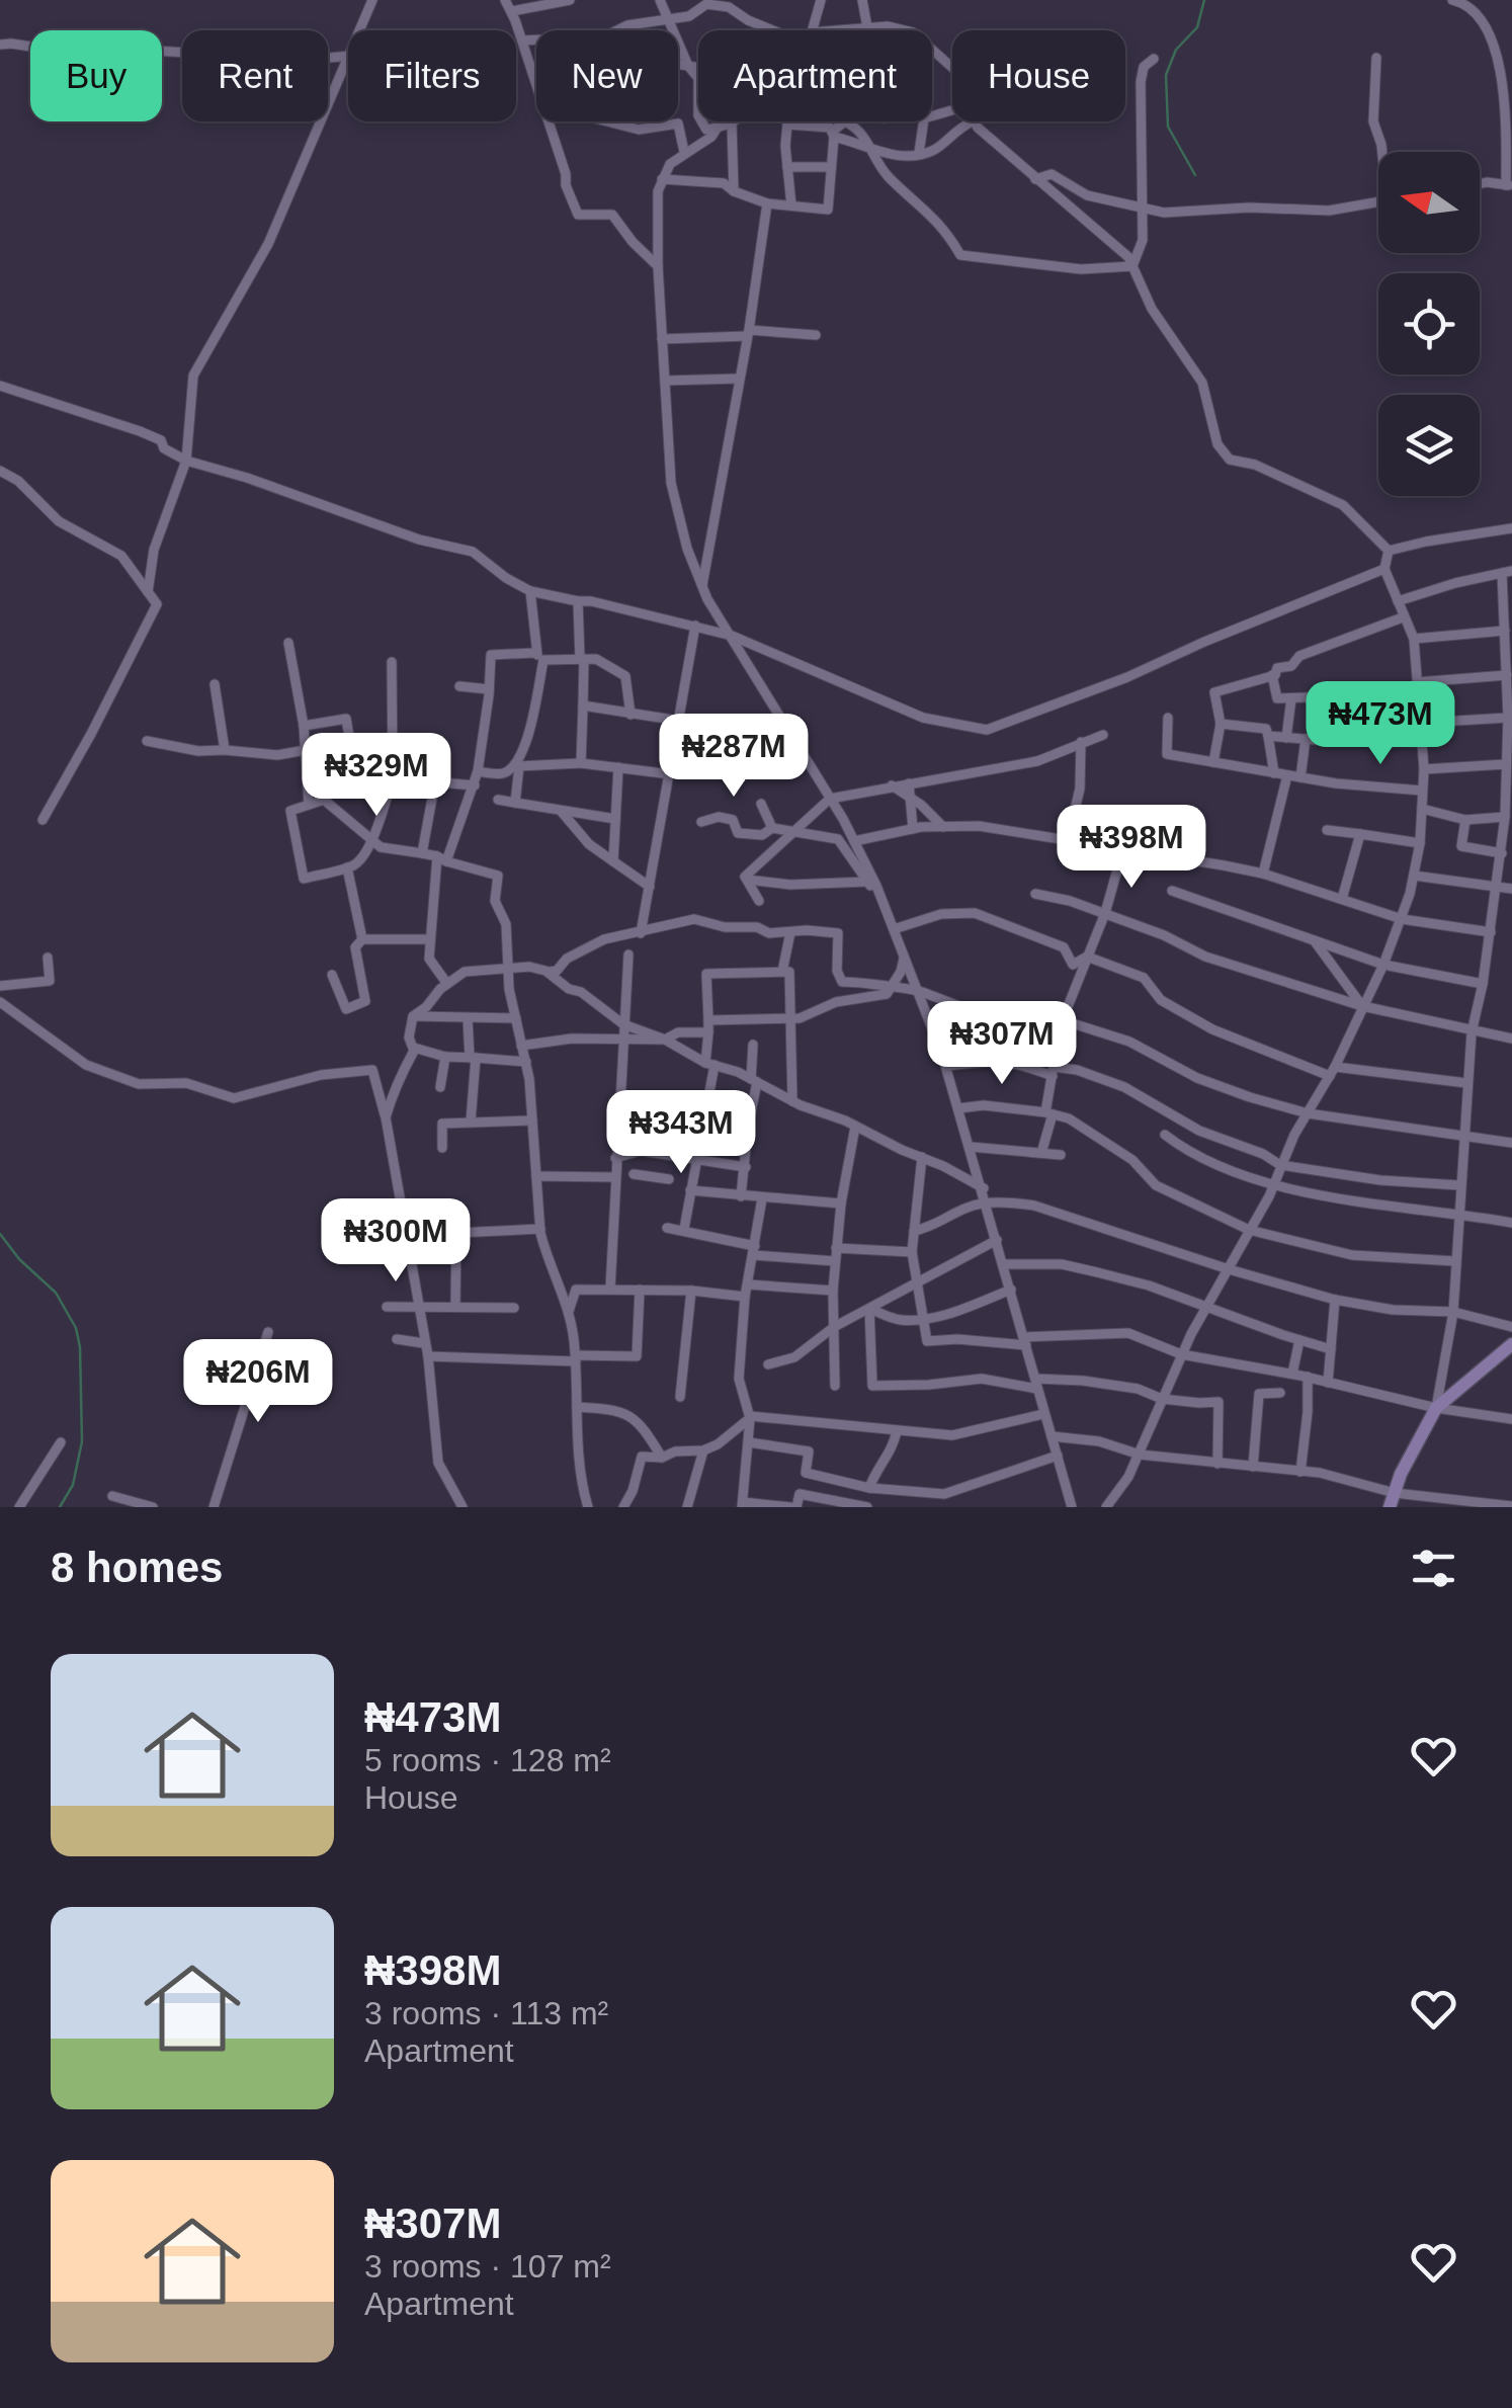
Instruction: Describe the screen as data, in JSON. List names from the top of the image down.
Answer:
{
  "north": "left",
  "page": {
    "chip": [
      "Buy",
      "Rent",
      "Filters",
      "New",
      "Apartment",
      "House"
    ],
    "price": [
      "₦473M",
      "₦287M",
      "₦329M",
      "₦398M",
      "₦307M",
      "₦343M",
      "₦300M",
      "₦206M"
    ],
    "heading": "8 homes",
    "list": [
      {
        "name": "₦473M",
        "note": "5 rooms · 128 m² · House"
      },
      {
        "name": "₦398M",
        "note": "3 rooms · 113 m² · Apartment"
      },
      {
        "name": "₦307M",
        "note": "3 rooms · 107 m² · Apartment"
      }
    ]
  }
}
